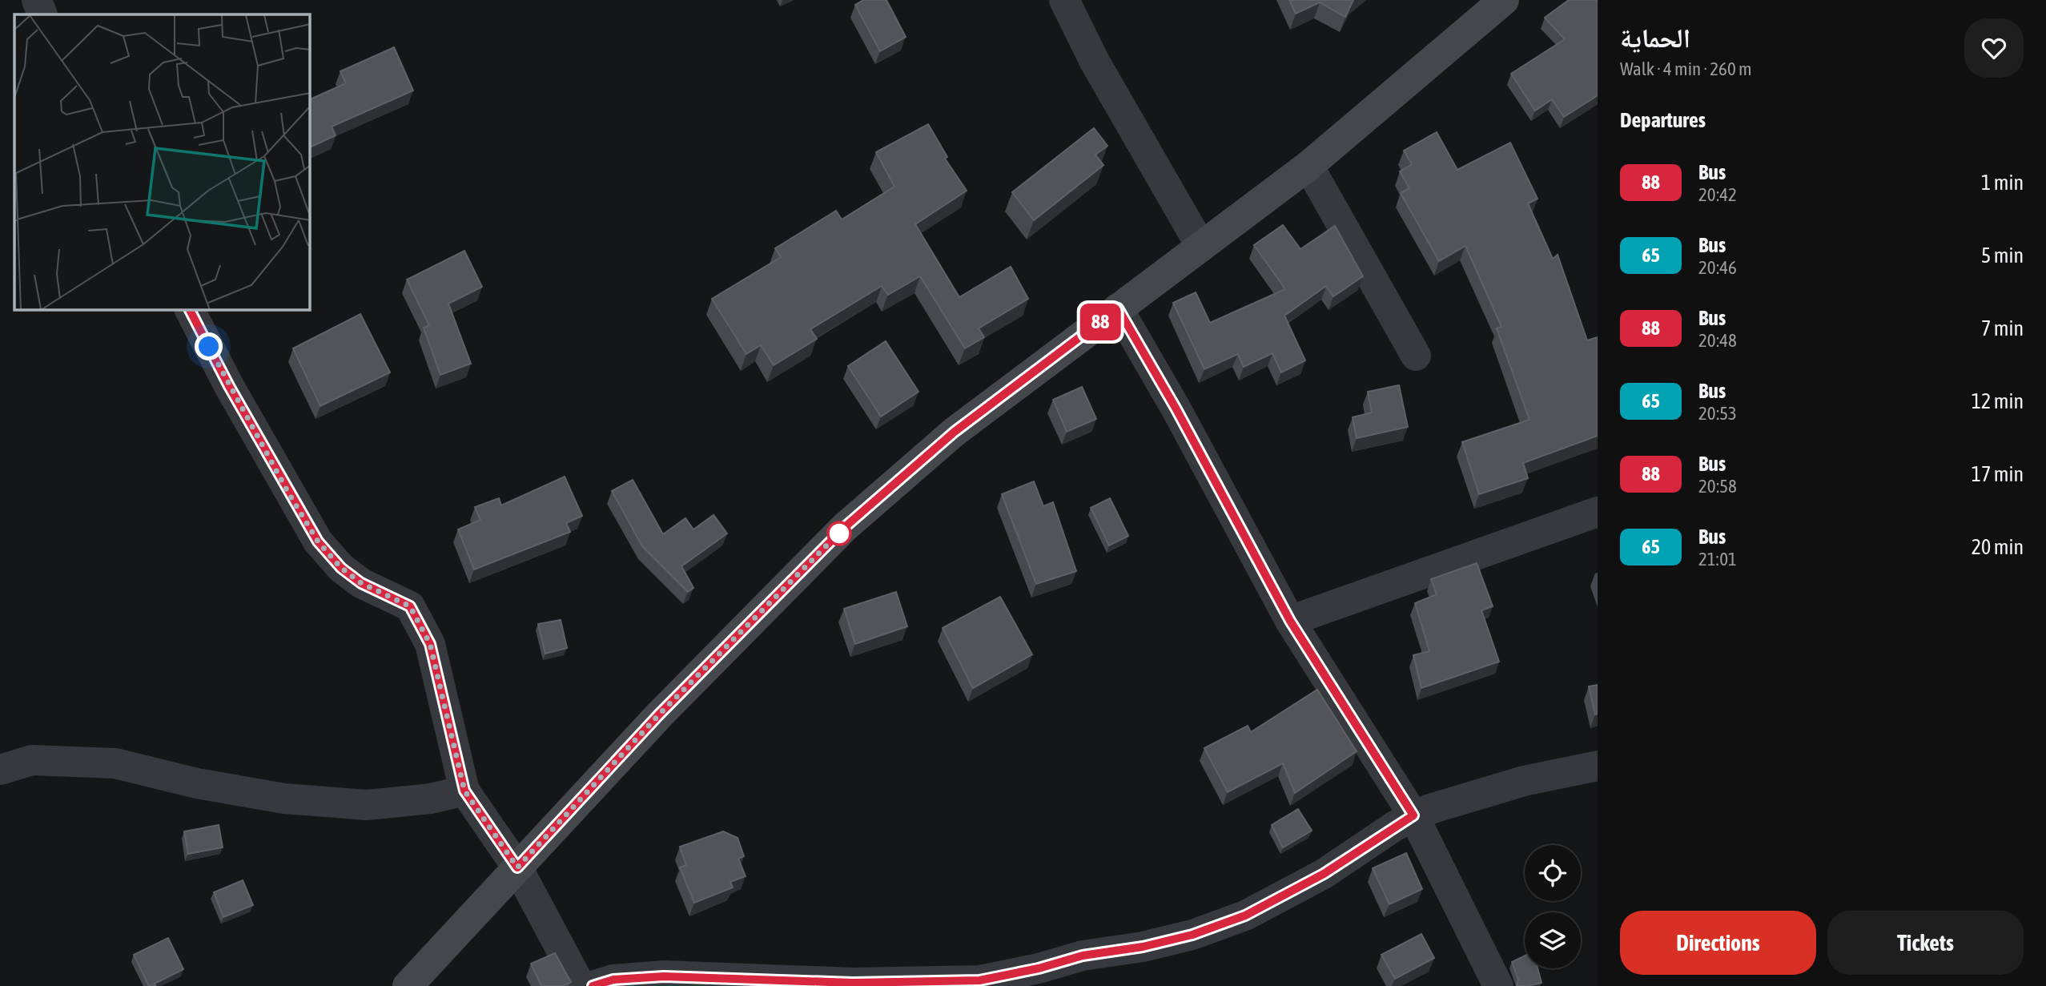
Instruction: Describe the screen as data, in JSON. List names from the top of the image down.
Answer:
{
  "lines": ["bus line 88"],
  "page": {
    "on_map": "88",
    "heading": [
      ["الحماية", "Walk · 4 min · 260 m"],
      "Departures"
    ],
    "list": [
      {
        "mark": "88",
        "name": "Bus",
        "note": "20:42",
        "value": "1 min"
      },
      {
        "mark": "65",
        "name": "Bus",
        "note": "20:46",
        "value": "5 min"
      },
      {
        "mark": "88",
        "name": "Bus",
        "note": "20:48",
        "value": "7 min"
      },
      {
        "mark": "65",
        "name": "Bus",
        "note": "20:53",
        "value": "12 min"
      },
      {
        "mark": "88",
        "name": "Bus",
        "note": "20:58",
        "value": "17 min"
      },
      {
        "mark": "65",
        "name": "Bus",
        "note": "21:01",
        "value": "20 min"
      }
    ],
    "buttons": ["Directions", "Tickets"]
  }
}
